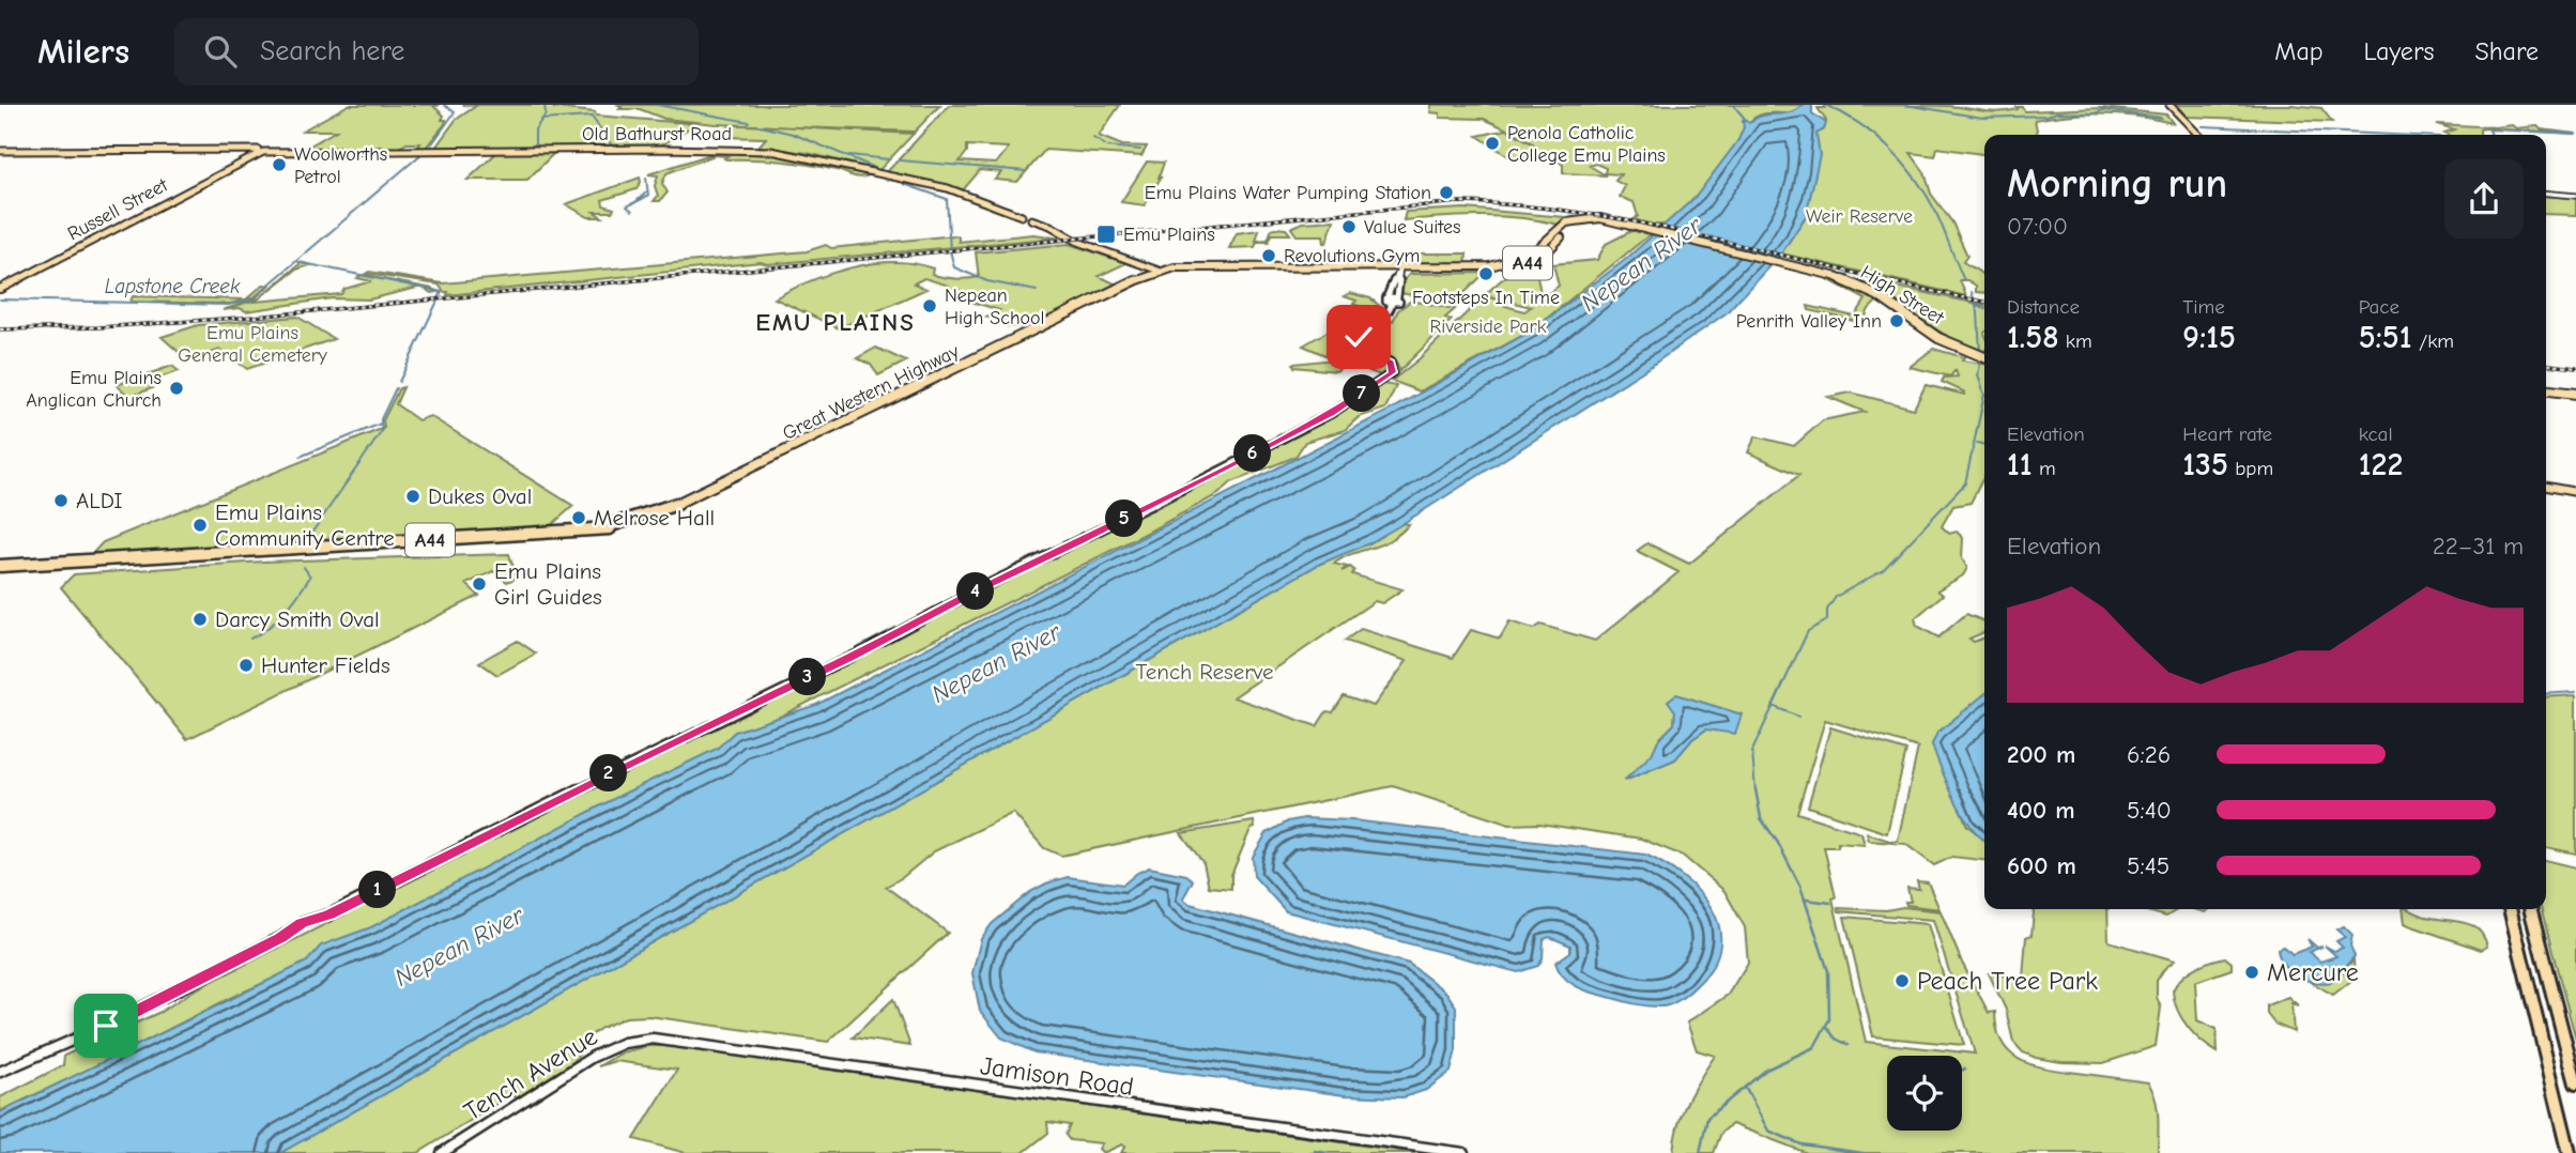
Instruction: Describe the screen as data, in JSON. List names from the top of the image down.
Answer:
{
  "streets": {
    "highway": ["A44", "High Street", "Great Western Highway"],
    "main road": ["Old Bathurst Road", "Russell Street"],
    "street": ["Tench Avenue", "Jamison Road"]
  },
  "crossings": [
    ["Old Bathurst Road", "Russell Street"],
    ["Old Bathurst Road", "Great Western Highway"],
    ["High Street", "Great Western Highway"],
    ["Tench Avenue", "Jamison Road"]
  ],
  "districts": ["EMU PLAINS"],
  "water": ["Nepean River", "Lapstone Creek"],
  "parks": [
    "Weir Reserve",
    "Riverside Park",
    "Emu Plains General Cemetery",
    "Tench Reserve"
  ],
  "places": {
    "other": [
      "Penola Catholic College Emu Plains",
      "Woolworths Petrol",
      "Emu Plains Water Pumping Station",
      "Value Suites",
      "Revolutions Gym",
      "Footsteps In Time",
      "Nepean High School",
      "Penrith Valley Inn",
      "Emu Plains Anglican Church",
      "Dukes Oval",
      "ALDI",
      "Melrose Hall",
      "Emu Plains Community Centre",
      "Emu Plains Girl Guides",
      "Darcy Smith Oval",
      "Hunter Fields",
      "Mercure",
      "Peach Tree Park"
    ],
    "transit": ["Emu Plains"]
  },
  "page": {
    "header": "Milers",
    "search": "Search here",
    "nav": ["Map", "Layers", "Share"],
    "heading": ["Morning run", "07:00"],
    "stats": [
      ["Distance", "1.58 km"],
      ["Time", "9:15"],
      ["Pace", "5:51 /km"],
      ["Elevation", "11 m"],
      ["Heart rate", "135 bpm"],
      ["kcal", "122"]
    ],
    "pins": [
      "7",
      "6",
      "5",
      "4",
      "3",
      "2",
      "1"
    ],
    "chart": ["Elevation", "22–31 m"],
    "list": [
      {
        "name": "200 m",
        "note": "6:26"
      },
      {
        "name": "400 m",
        "note": "5:40"
      },
      {
        "name": "600 m",
        "note": "5:45"
      }
    ]
  }
}
